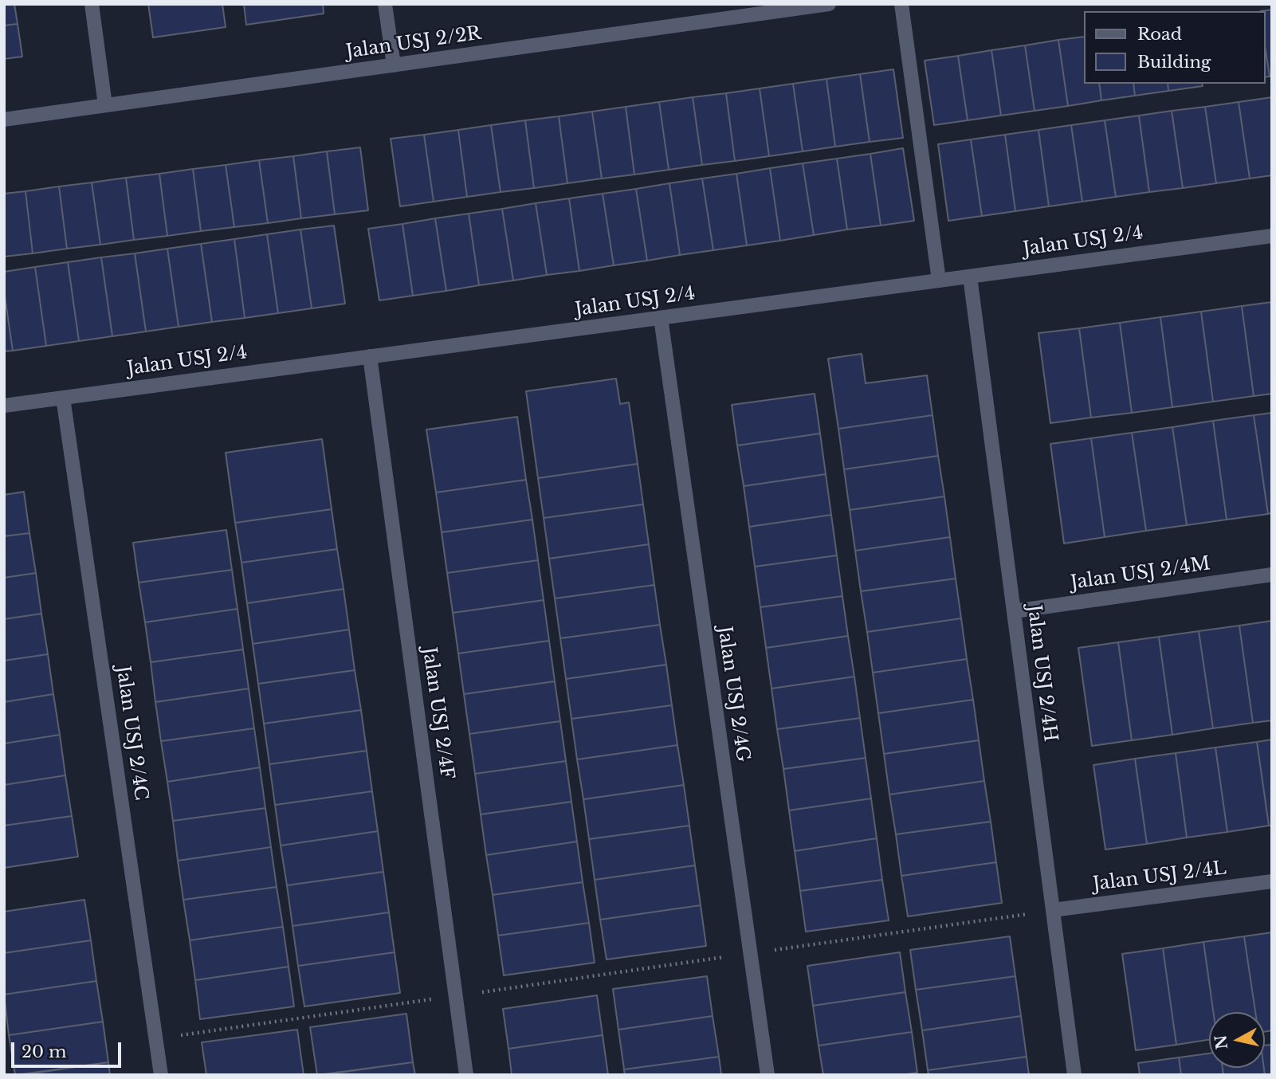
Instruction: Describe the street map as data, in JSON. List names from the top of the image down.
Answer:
{
  "streets": {
    "street": [
      "Jalan USJ 2/2R",
      "Jalan USJ 2/4",
      "Jalan USJ 2/4M",
      "Jalan USJ 2/4H",
      "Jalan USJ 2/4G",
      "Jalan USJ 2/4F",
      "Jalan USJ 2/4C",
      "Jalan USJ 2/4L"
    ]
  },
  "crossings": [
    ["Jalan USJ 2/4", "Jalan USJ 2/4H"],
    ["Jalan USJ 2/4", "Jalan USJ 2/4G"],
    ["Jalan USJ 2/4", "Jalan USJ 2/4F"],
    ["Jalan USJ 2/4", "Jalan USJ 2/4C"],
    ["Jalan USJ 2/4M", "Jalan USJ 2/4H"],
    ["Jalan USJ 2/4H", "Jalan USJ 2/4L"]
  ],
  "legend": ["Road", "Building"],
  "scale_bar": "20 m",
  "north": "left"
}
